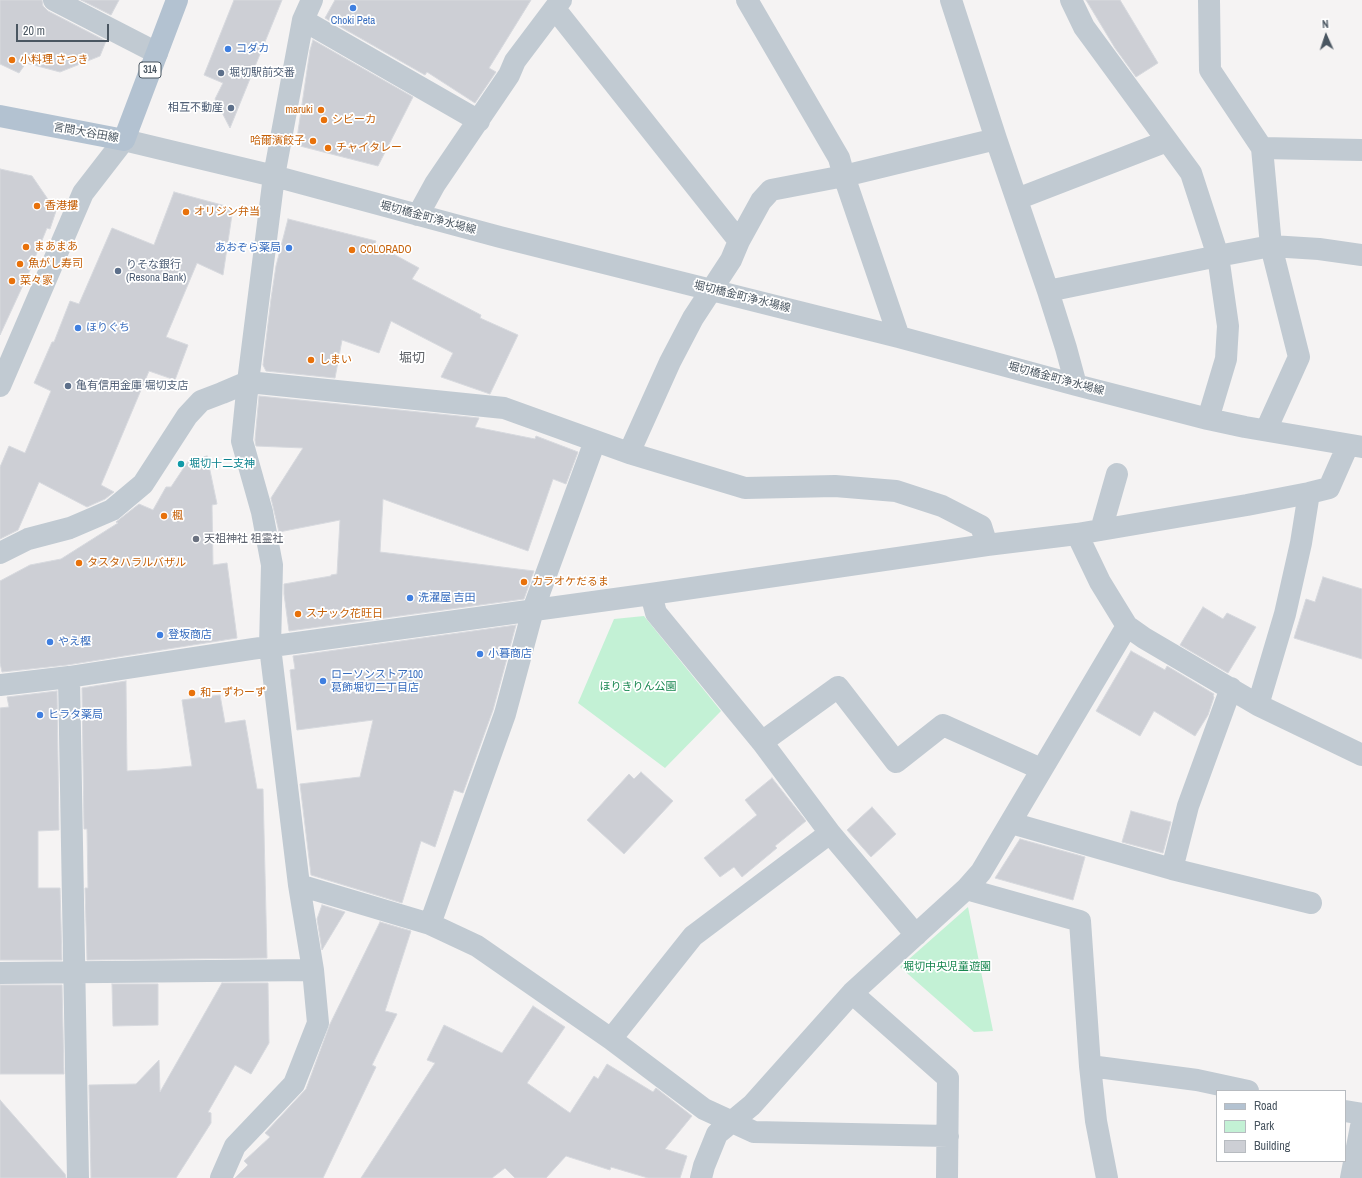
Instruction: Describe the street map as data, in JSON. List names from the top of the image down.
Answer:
{
  "streets": {
    "main road": ["314", "言問大谷田線"],
    "street": ["堀切橋金町浄水場線"]
  },
  "crossings": [
    ["314", "言問大谷田線"],
    ["314", "堀切橋金町浄水場線"],
    ["言問大谷田線", "堀切橋金町浄水場線"]
  ],
  "districts": ["堀切"],
  "parks": ["ほりきりん公園", "堀切中央児童遊園"],
  "places": [
    "Choki Peta",
    "コダカ",
    "小料理 さつき",
    "堀切駅前交番",
    "相互不動産",
    "maruki",
    "シビーカ",
    "哈爾濱餃子",
    "チャイタレー",
    "香港摟",
    "オリジン弁当",
    "まあまあ",
    "あおぞら薬局",
    "COLORADO",
    "魚がし寿司",
    "りそな銀行 (Resona Bank)",
    "菜々家",
    "ほりぐち",
    "しまい",
    "亀有信用金庫 堀切支店",
    "堀切十二支神",
    "楓",
    "天祖神社 祖霊社",
    "タスタハラルバザル",
    "カラオケだるま",
    "洗濯屋 吉田",
    "スナック花旺日",
    "登坂商店",
    "やえ樫",
    "小暮商店",
    "ローソンストア100 葛飾堀切二丁目店",
    "和ーずわーず",
    "ヒラタ薬局"
  ],
  "legend": ["Road", "Park", "Building"],
  "scale_bar": "20 m",
  "north": "top"
}
